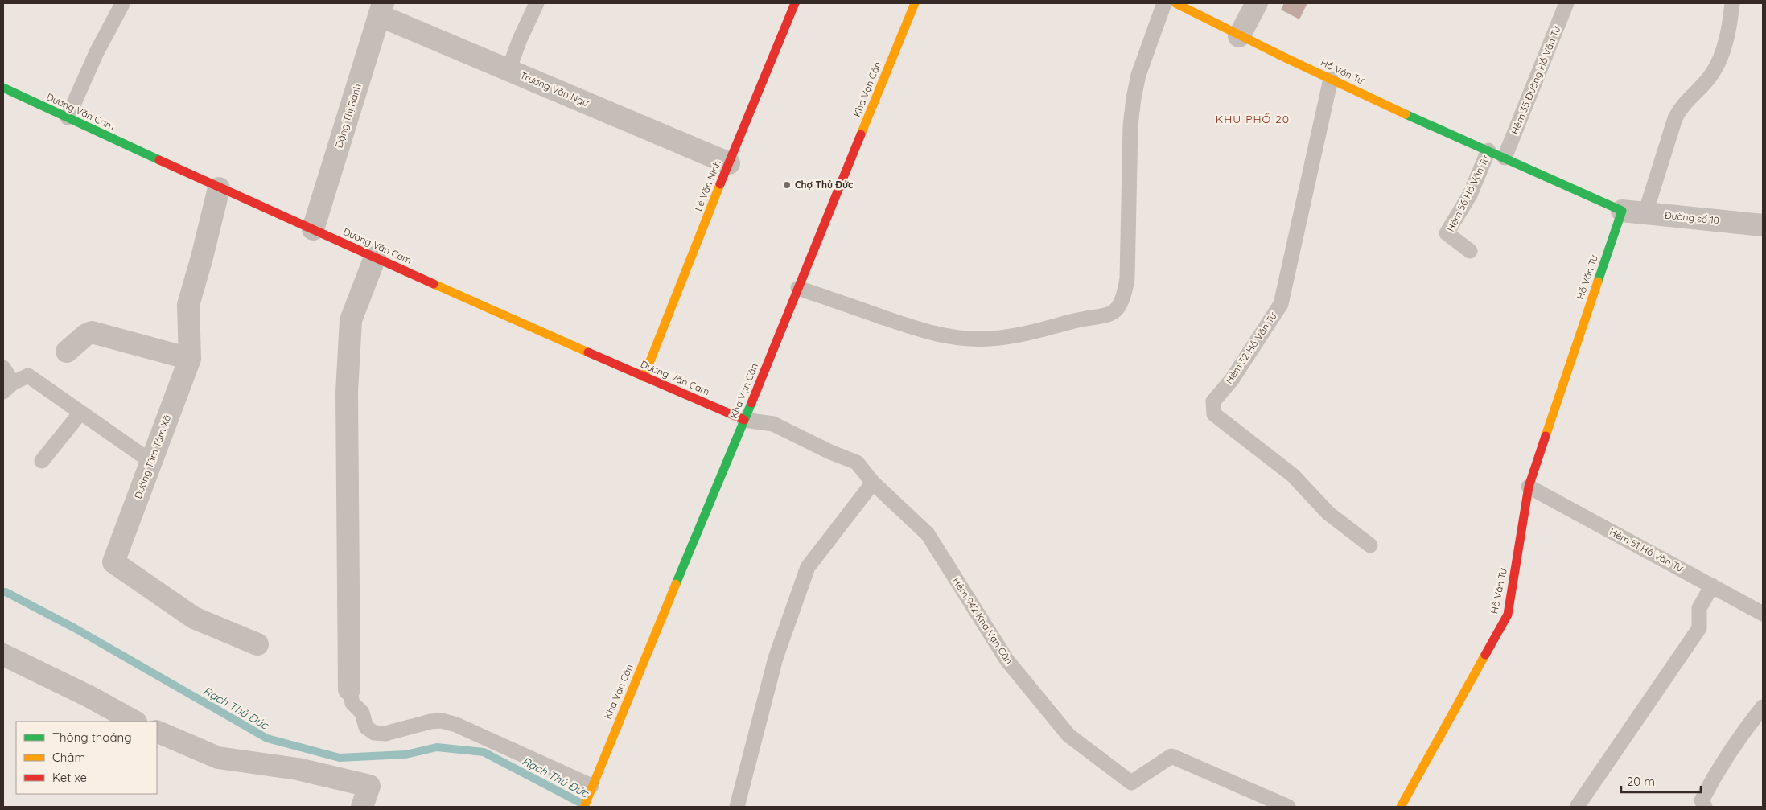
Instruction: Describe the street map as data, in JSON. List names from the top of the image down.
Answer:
{
  "streets": {
    "street": [
      "Hồ Văn Tư",
      "Trương Văn Ngư",
      "Kha Vạn Cân",
      "Dương Văn Cam",
      "Đặng Thị Rành",
      "Lê Văn Ninh",
      "Đường số 10",
      "Đường Tâm Tâm Xã"
    ],
    "lane": [
      "Hẻm 35 Đường Hồ Văn Tư",
      "Hẻm 56 Hồ Văn Tư",
      "Hẻm 32 Hồ Văn Tư",
      "Hẻm 51 Hồ Văn Tư",
      "Hẻm 942 Kha Vạn Cân"
    ]
  },
  "crossings": [
    ["Hồ Văn Tư", "Hẻm 35 Đường Hồ Văn Tư"],
    ["Hồ Văn Tư", "Hẻm 56 Hồ Văn Tư"],
    ["Hồ Văn Tư", "Đường số 10"],
    ["Hồ Văn Tư", "Hẻm 32 Hồ Văn Tư"],
    ["Hồ Văn Tư", "Hẻm 51 Hồ Văn Tư"],
    ["Trương Văn Ngư", "Đặng Thị Rành"],
    ["Trương Văn Ngư", "Lê Văn Ninh"],
    ["Kha Vạn Cân", "Dương Văn Cam"],
    ["Kha Vạn Cân", "Hẻm 942 Kha Vạn Cân"],
    ["Dương Văn Cam", "Đặng Thị Rành"],
    ["Dương Văn Cam", "Lê Văn Ninh"],
    ["Dương Văn Cam", "Đường Tâm Tâm Xã"],
    ["Dương Văn Cam", "Hẻm 942 Kha Vạn Cân"]
  ],
  "districts": ["KHU PHỐ 20"],
  "water": ["Rạch Thủ Đức"],
  "places": ["Chợ Thủ Đức"],
  "legend": ["Thông thoáng", "Chậm", "Kẹt xe"],
  "scale_bar": "20 m"
}
